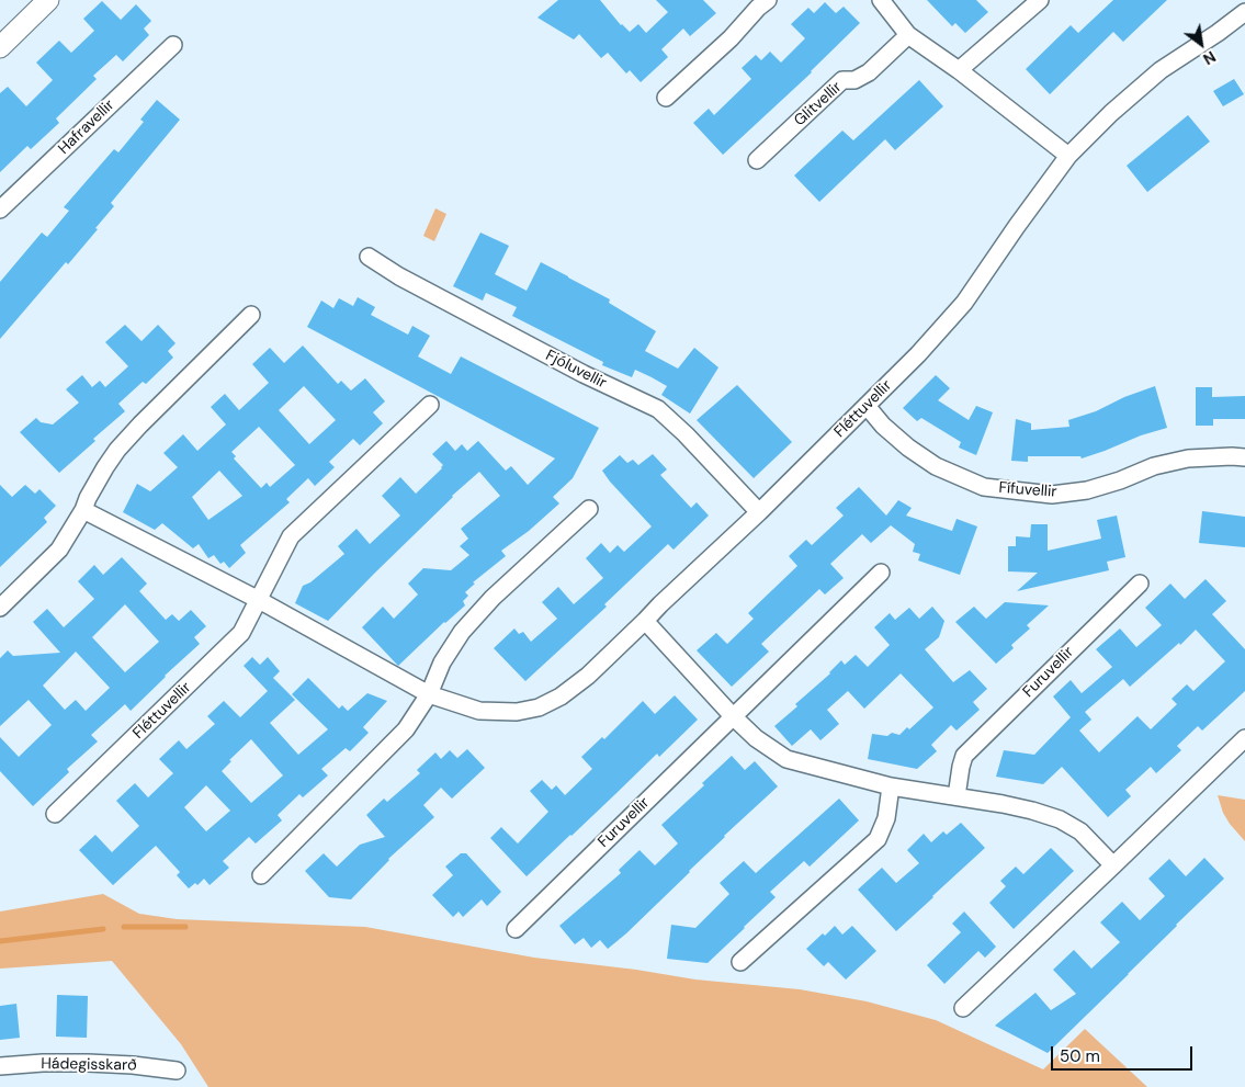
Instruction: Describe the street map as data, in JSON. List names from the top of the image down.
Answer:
{
  "streets": {
    "street": [
      "Glitvellir",
      "Hafravellir",
      "Fjóluvellir",
      "Fléttuvellir",
      "Fífuvellir",
      "Furuvellir",
      "Hádegisskarð"
    ]
  },
  "crossings": [
    ["Fjóluvellir", "Fléttuvellir"],
    ["Fléttuvellir", "Fífuvellir"]
  ],
  "scale_bar": "50 m",
  "north": "bottom right"
}
